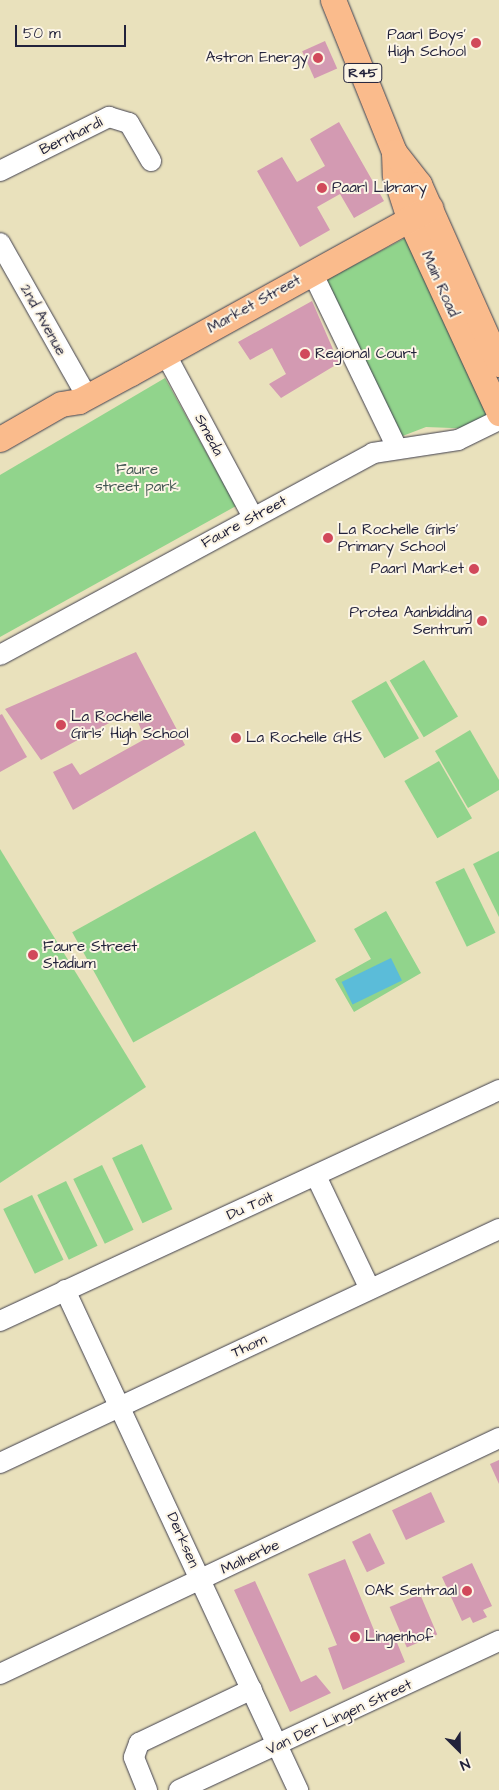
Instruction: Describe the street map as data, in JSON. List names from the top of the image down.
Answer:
{
  "streets": {
    "main road": ["R45", "Main Road", "Market Street"],
    "street": [
      "Bernhardi",
      "2nd Avenue",
      "Smeda",
      "Faure Street",
      "Du Toit",
      "Thom",
      "Derksen",
      "Malherbe",
      "Van Der Lingen Street"
    ]
  },
  "crossings": [
    ["Main Road", "Market Street"],
    ["Market Street", "2nd Avenue"],
    ["Market Street", "Smeda"],
    ["Smeda", "Faure Street"],
    ["Du Toit", "Derksen"],
    ["Thom", "Derksen"],
    ["Derksen", "Malherbe"],
    ["Derksen", "Van Der Lingen Street"]
  ],
  "parks": ["Faure street park"],
  "places": [
    "Paarl Boys' High School",
    "Astron Energy",
    "Paarl Library",
    "Regional Court",
    "La Rochelle Girls' Primary School",
    "Paarl Market",
    "Protea Aanbidding Sentrum",
    "La Rochelle Girls' High School",
    "La Rochelle GHS",
    "Faure Street Stadium",
    "OAK Sentraal",
    "Lingenhof"
  ],
  "scale_bar": "50 m",
  "north": "bottom right"
}
